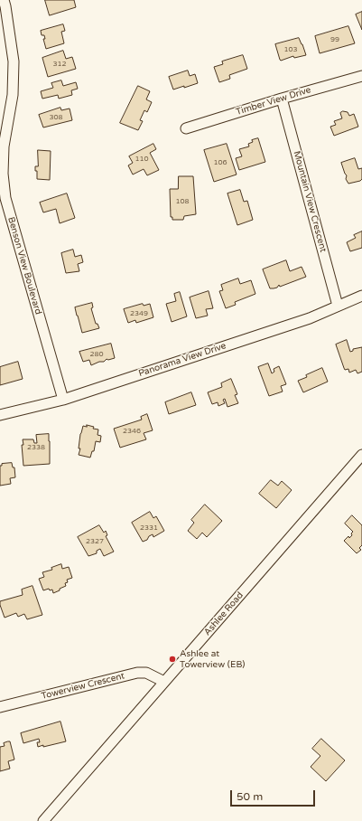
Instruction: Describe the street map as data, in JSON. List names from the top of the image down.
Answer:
{
  "streets": {
    "street": [
      "Timber View Drive",
      "Mountain View Crescent",
      "Benson View Boulevard",
      "Panorama View Drive",
      "Ashlee Road",
      "Towerview Crescent"
    ]
  },
  "crossings": [
    ["Timber View Drive", "Mountain View Crescent"],
    ["Mountain View Crescent", "Panorama View Drive"],
    ["Benson View Boulevard", "Panorama View Drive"],
    ["Ashlee Road", "Towerview Crescent"]
  ],
  "places": ["Ashlee at Towerview (EB)"],
  "house_numbers": [
    "99",
    "103",
    "312",
    "308",
    "110",
    "106",
    "108",
    "2349",
    "280",
    "2346",
    "2338",
    "2331",
    "2327"
  ],
  "scale_bar": "50 m"
}
